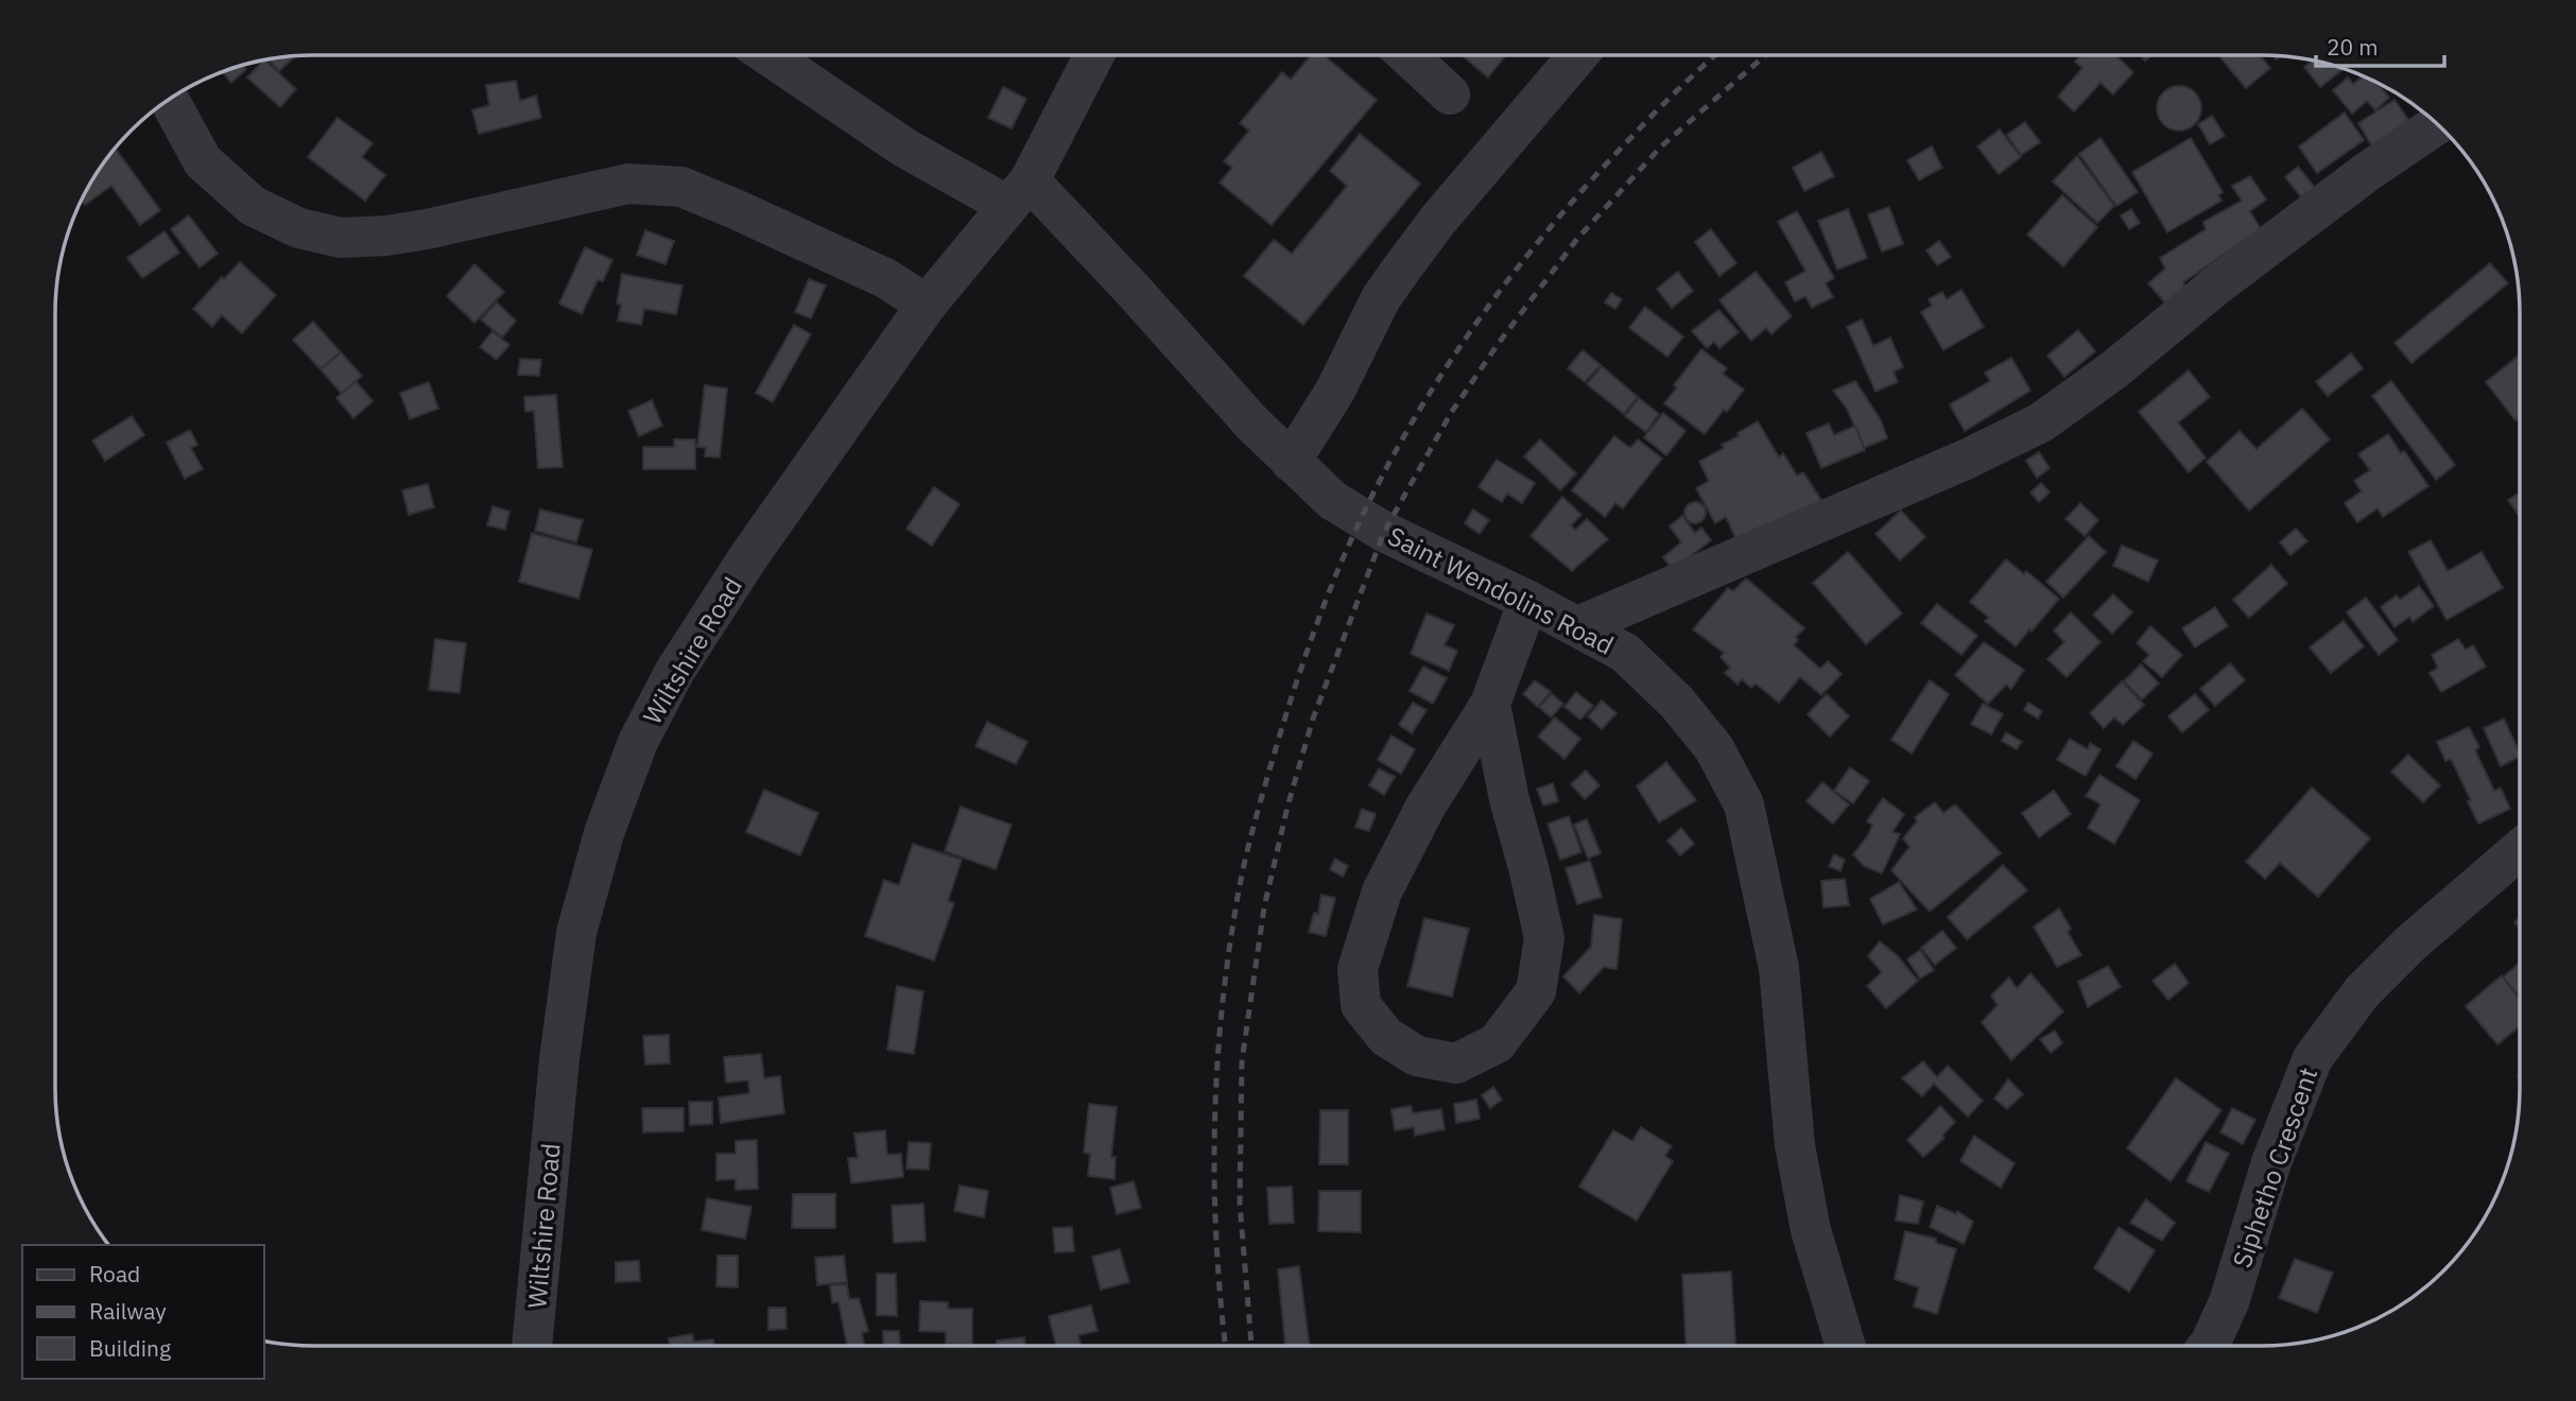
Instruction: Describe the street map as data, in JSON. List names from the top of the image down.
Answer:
{
  "streets": {
    "street": ["Saint Wendolins Road", "Wiltshire Road", "Siphetho Crescent"]
  },
  "crossings": [
    ["Saint Wendolins Road", "Wiltshire Road"]
  ],
  "legend": ["Road", "Railway", "Building"],
  "scale_bar": "20 m"
}
